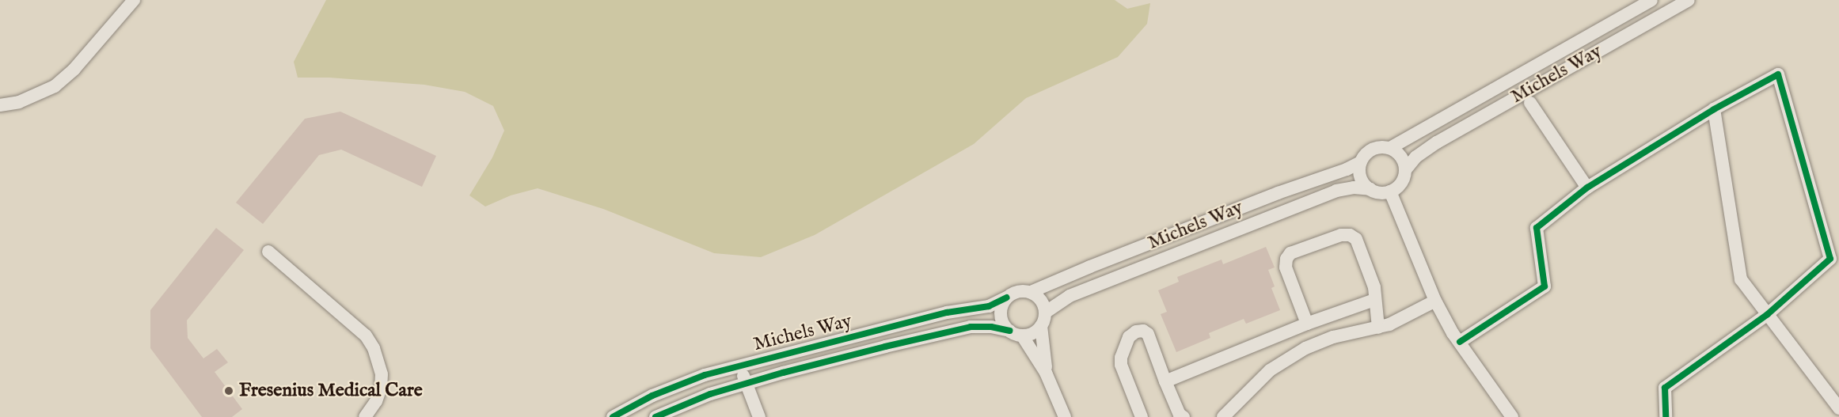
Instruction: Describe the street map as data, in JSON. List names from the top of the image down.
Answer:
{
  "streets": {
    "street": ["Michels Way"]
  },
  "places": ["Fresenius Medical Care"]
}
